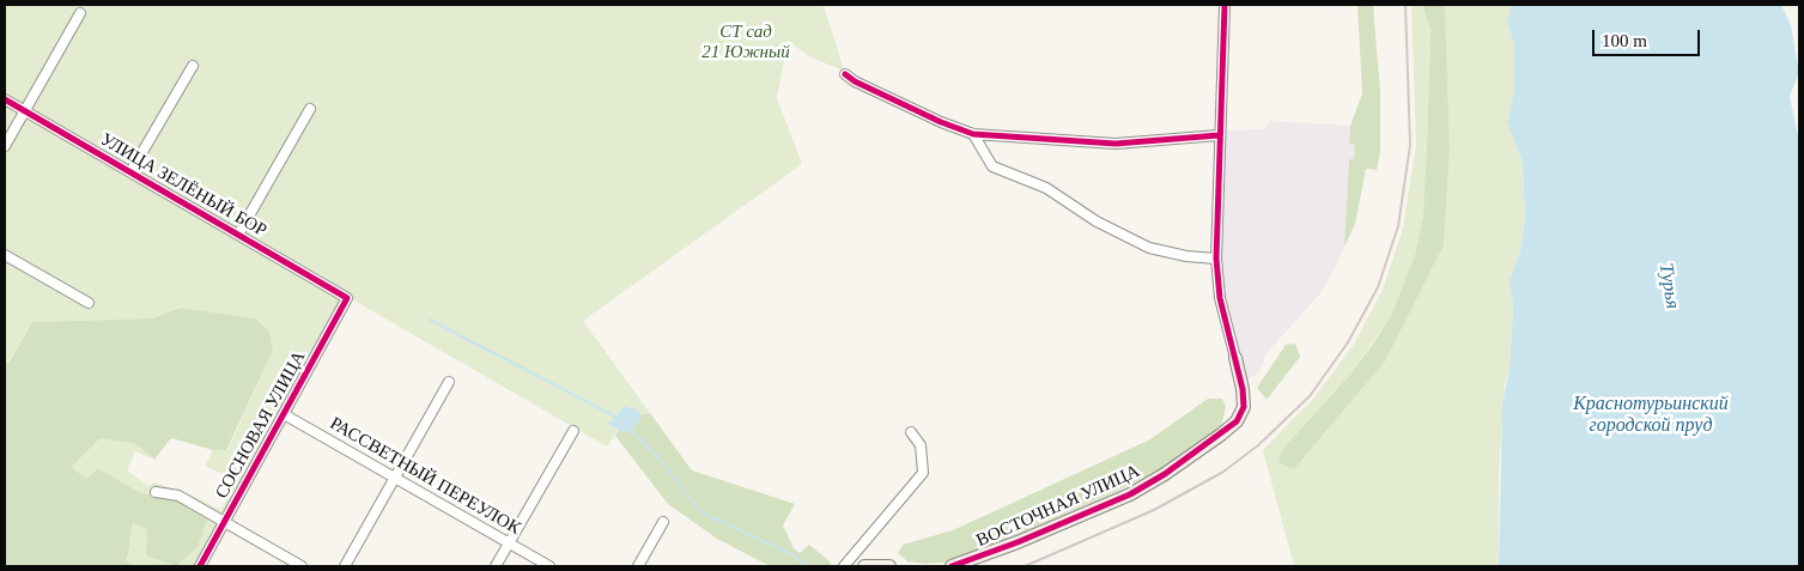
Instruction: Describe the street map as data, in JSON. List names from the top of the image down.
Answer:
{
  "streets": {
    "street": [
      "УЛИЦА ЗЕЛЁНЫЙ БОР",
      "СОСНОВАЯ УЛИЦА",
      "РАССВЕТНЫЙ ПЕРЕУЛОК",
      "ВОСТОЧНАЯ УЛИЦА"
    ]
  },
  "crossings": [
    ["УЛИЦА ЗЕЛЁНЫЙ БОР", "СОСНОВАЯ УЛИЦА"],
    ["СОСНОВАЯ УЛИЦА", "РАССВЕТНЫЙ ПЕРЕУЛОК"]
  ],
  "water": ["Турья", "Краснотурьинский городской пруд"],
  "parks": ["СТ сад 21 Южный"],
  "scale_bar": "100 m"
}
